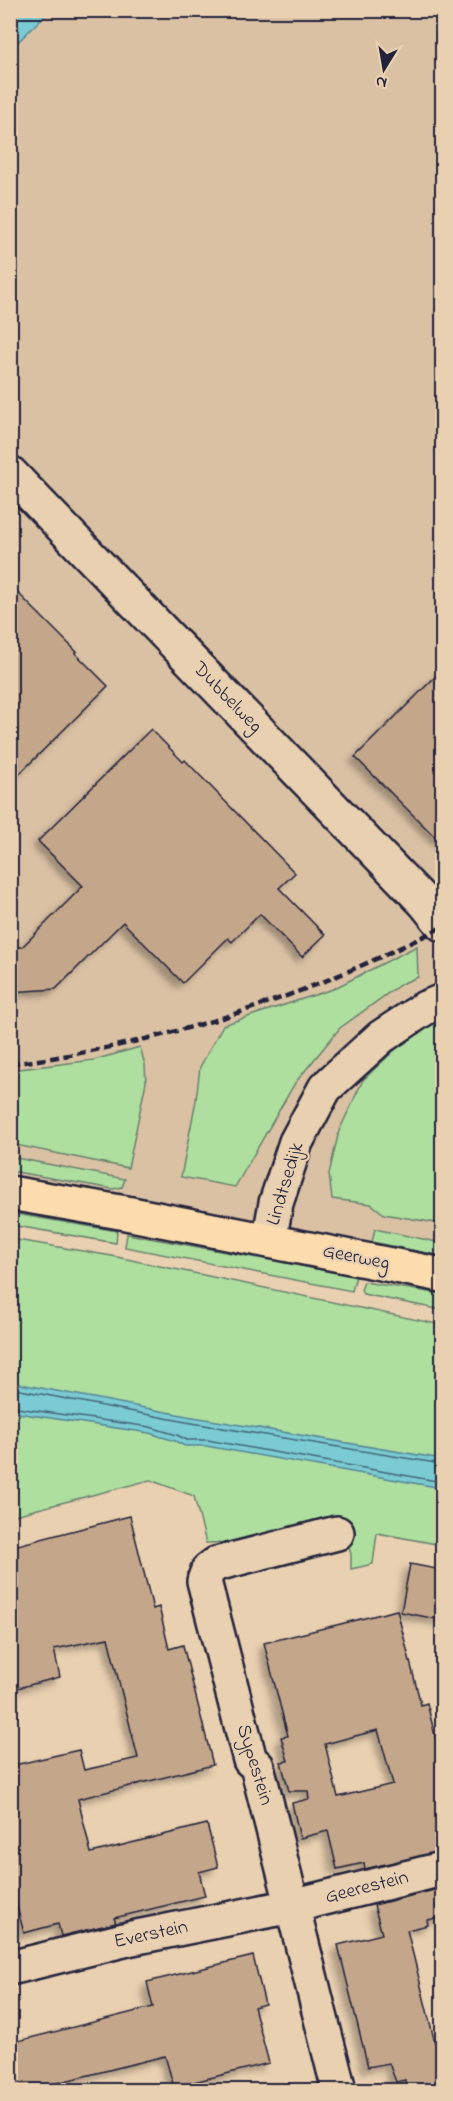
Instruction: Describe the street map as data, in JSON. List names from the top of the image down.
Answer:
{
  "streets": {
    "main road": ["Lindtsedijk", "Geerweg"],
    "street": [
      "Dubbelweg",
      "Sypestein",
      "Geerestein",
      "Everstein"
    ]
  },
  "crossings": [
    ["Lindtsedijk", "Geerweg"],
    ["Sypestein", "Geerestein"],
    ["Sypestein", "Everstein"],
    ["Geerestein", "Everstein"]
  ],
  "north": "bottom"
}
